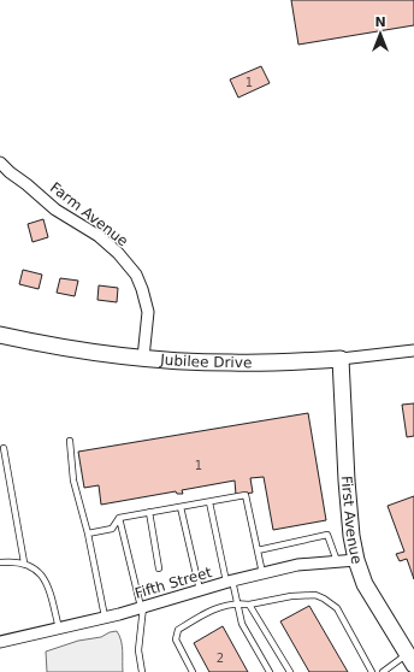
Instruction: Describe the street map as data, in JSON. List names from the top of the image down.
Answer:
{
  "streets": {
    "street": [
      "Farm Avenue",
      "Jubilee Drive",
      "First Avenue",
      "Fifth Street"
    ]
  },
  "crossings": [
    ["Farm Avenue", "Jubilee Drive"],
    ["Jubilee Drive", "First Avenue"],
    ["First Avenue", "Fifth Street"]
  ],
  "house_numbers": ["1", "1", "2"],
  "north": "top"
}
